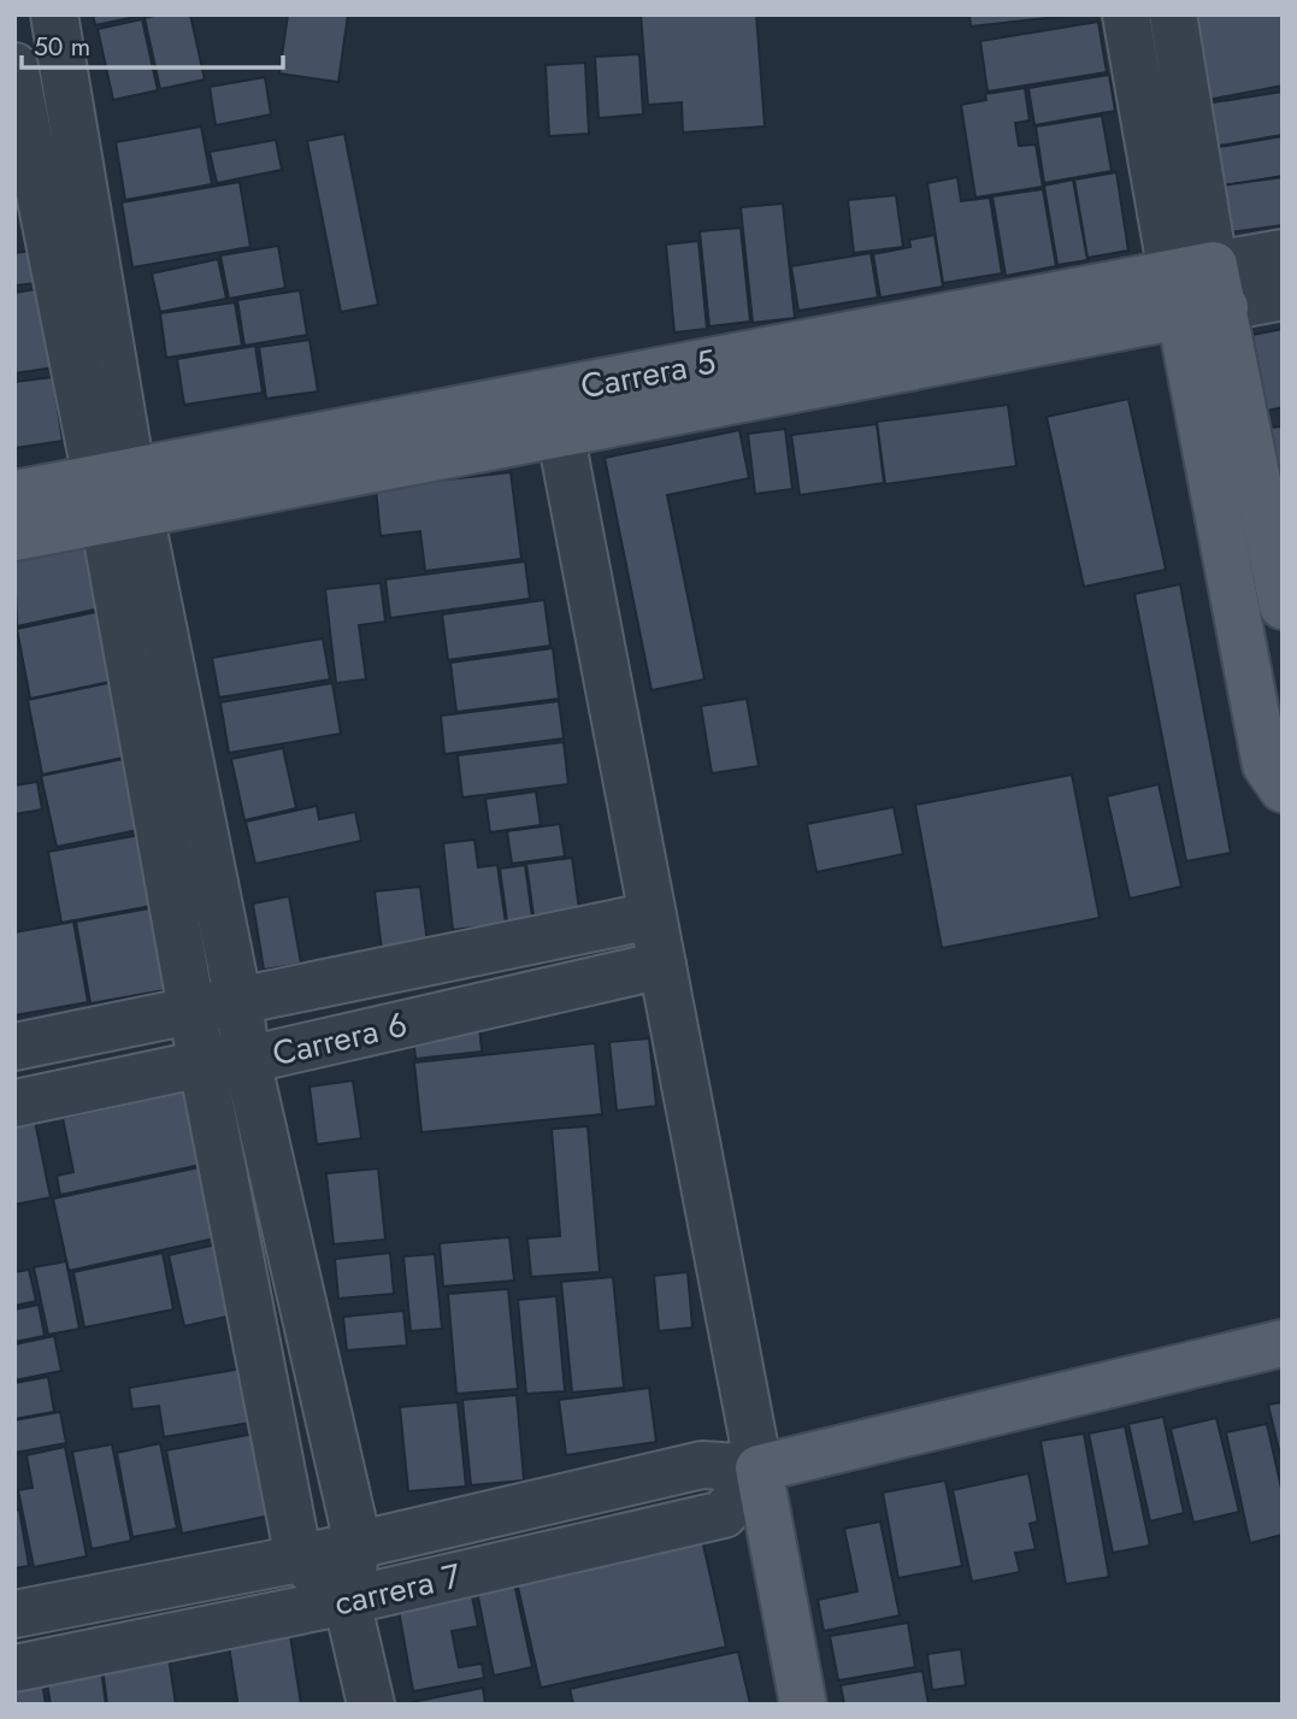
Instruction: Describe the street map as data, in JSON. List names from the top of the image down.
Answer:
{
  "streets": {
    "main road": ["Carrera 5"],
    "street": ["Carrera 6", "carrera 7"]
  },
  "scale_bar": "50 m"
}
